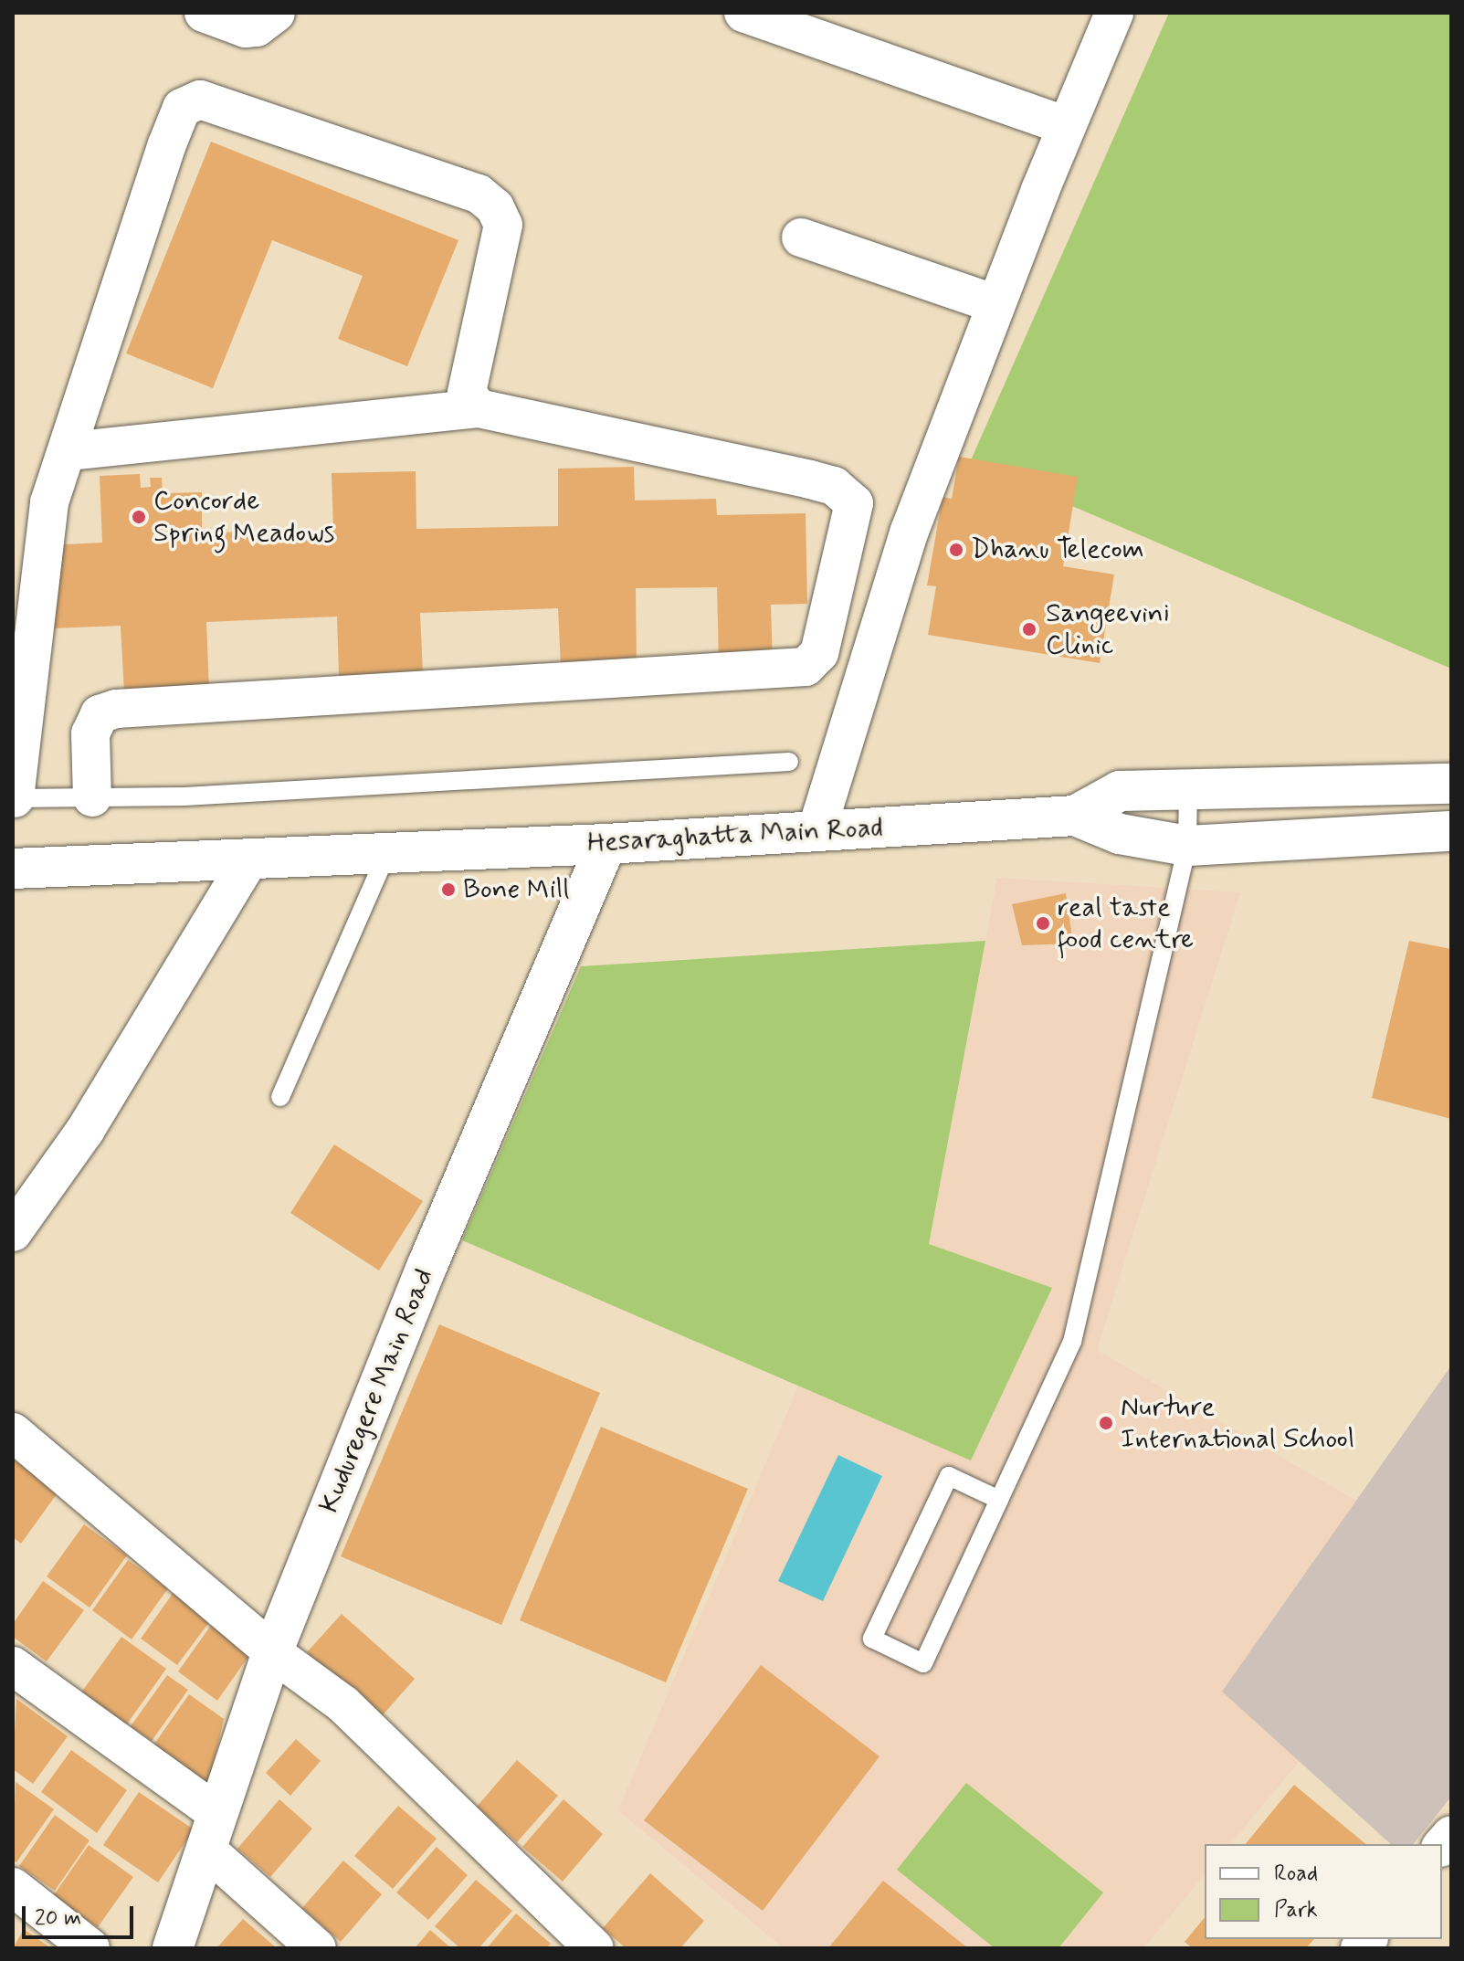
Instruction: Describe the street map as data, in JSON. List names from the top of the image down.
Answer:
{
  "streets": {
    "main road": ["Hesaraghatta Main Road", "Kuduregere Main Road"]
  },
  "crossings": [
    ["Hesaraghatta Main Road", "Kuduregere Main Road"]
  ],
  "places": [
    "Concorde Spring Meadows",
    "Dhanu Telecom",
    "Sangeevini Clinic",
    "Bone Mill",
    "real taste food centre",
    "Nurture International School"
  ],
  "legend": ["Road", "Park"],
  "scale_bar": "20 m"
}
